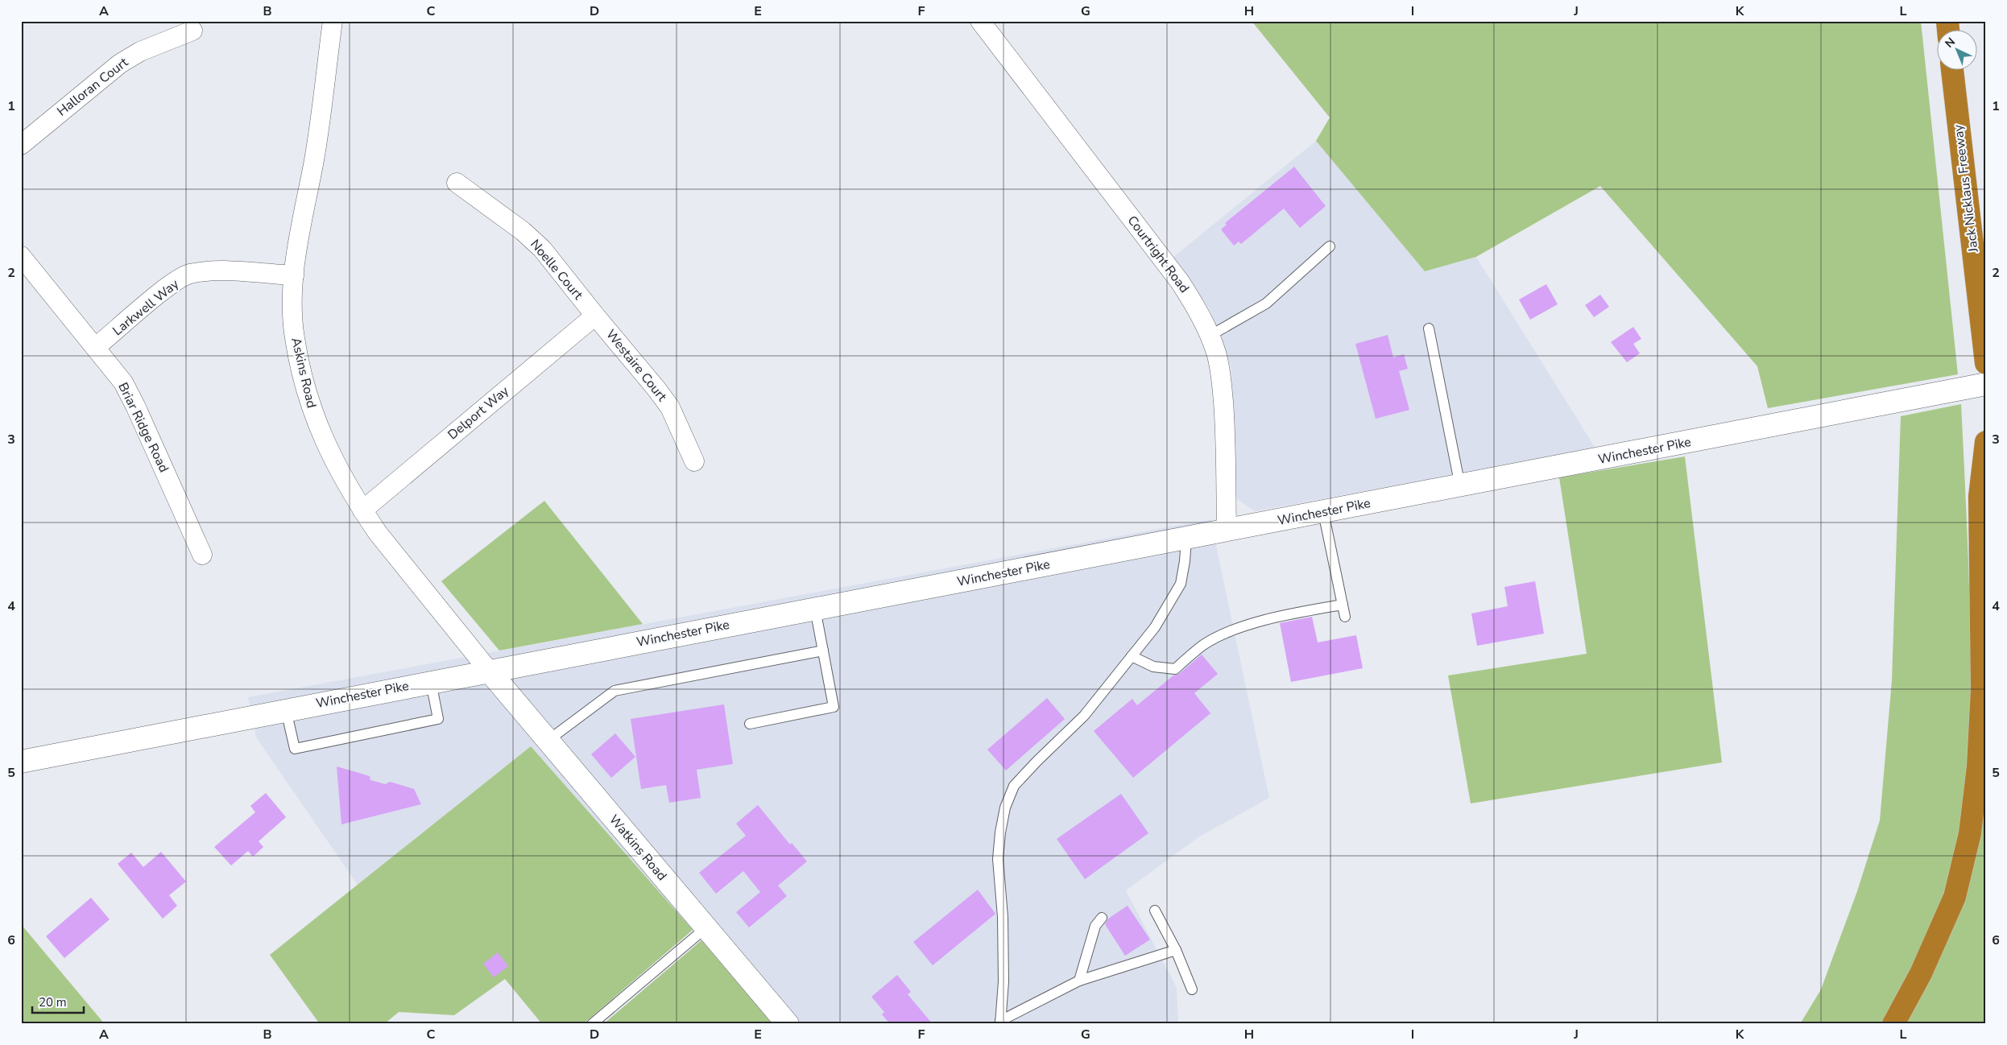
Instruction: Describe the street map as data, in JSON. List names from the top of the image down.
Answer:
{
  "streets": {
    "highway": ["Jack Nicklaus Freeway"],
    "main road": ["Winchester Pike", "Watkins Road"],
    "street": [
      "Halloran Court",
      "Courtright Road",
      "Noelle Court",
      "Larkwell Way",
      "Westaire Court",
      "Askins Road",
      "Delport Way",
      "Briar Ridge Road"
    ]
  },
  "crossings": [
    ["Courtright Road", "Winchester Pike"],
    ["Noelle Court", "Westaire Court"],
    ["Noelle Court", "Delport Way"],
    ["Larkwell Way", "Askins Road"],
    ["Larkwell Way", "Briar Ridge Road"],
    ["Westaire Court", "Delport Way"],
    ["Askins Road", "Delport Way"],
    ["Askins Road", "Winchester Pike"],
    ["Askins Road", "Watkins Road"],
    ["Winchester Pike", "Watkins Road"]
  ],
  "scale_bar": "20 m",
  "north": "top left",
  "grid": {
    "columns": [
      "A",
      "B",
      "C",
      "D",
      "E",
      "F",
      "G",
      "H",
      "I",
      "J",
      "K",
      "L"
    ],
    "rows": [
      "1",
      "2",
      "3",
      "4",
      "5",
      "6"
    ]
  }
}
